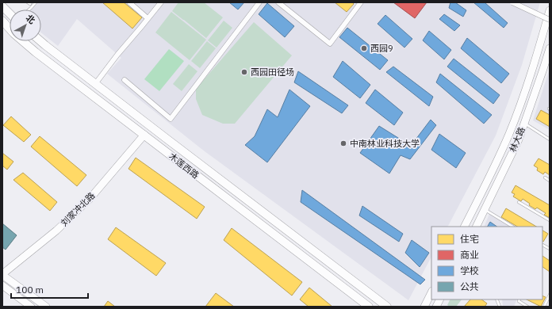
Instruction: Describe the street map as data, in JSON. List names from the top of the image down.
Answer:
{
  "streets": {
    "main road": ["林大路", "木莲西路", "刘家冲北路"]
  },
  "crossings": [
    ["木莲西路", "刘家冲北路"]
  ],
  "places": ["西园9", "西园田径场", "中南林业科技大学"],
  "legend": [
    "住宅",
    "商业",
    "学校",
    "公共"
  ],
  "scale_bar": "100 m",
  "north": "top right"
}
